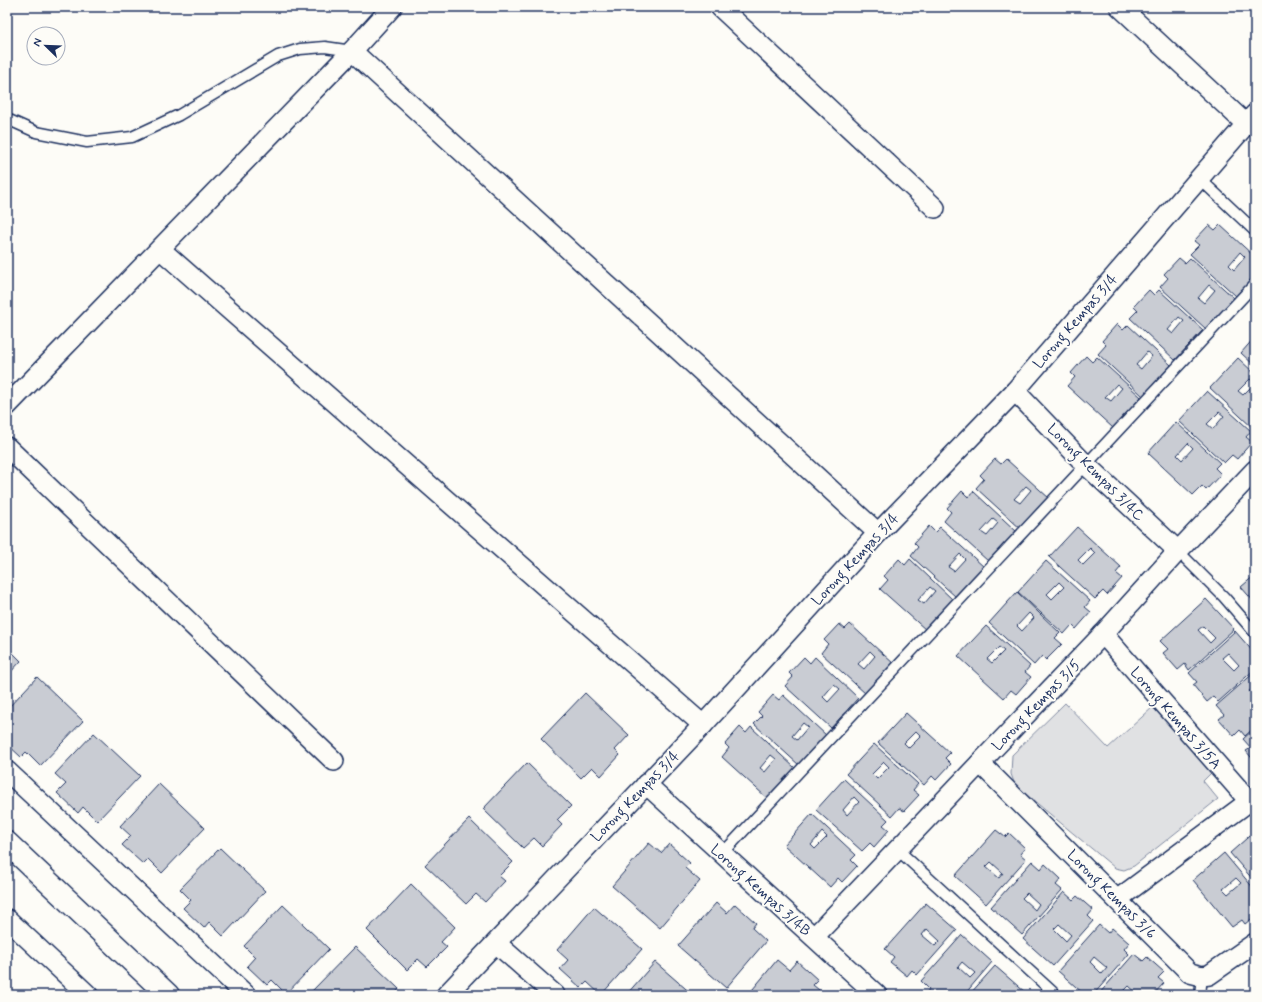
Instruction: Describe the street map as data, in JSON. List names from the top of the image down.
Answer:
{
  "streets": {
    "street": [
      "Lorong Kempas 3/4",
      "Lorong Kempas 3/4C",
      "Lorong Kempas 3/5",
      "Lorong Kempas 3/5A",
      "Lorong Kempas 3/4B",
      "Lorong Kempas 3/6"
    ]
  },
  "crossings": [
    ["Lorong Kempas 3/4", "Lorong Kempas 3/4C"],
    ["Lorong Kempas 3/4", "Lorong Kempas 3/4B"],
    ["Lorong Kempas 3/4C", "Lorong Kempas 3/5"],
    ["Lorong Kempas 3/5", "Lorong Kempas 3/5A"],
    ["Lorong Kempas 3/5", "Lorong Kempas 3/4B"],
    ["Lorong Kempas 3/5", "Lorong Kempas 3/6"]
  ],
  "north": "top left"
}
